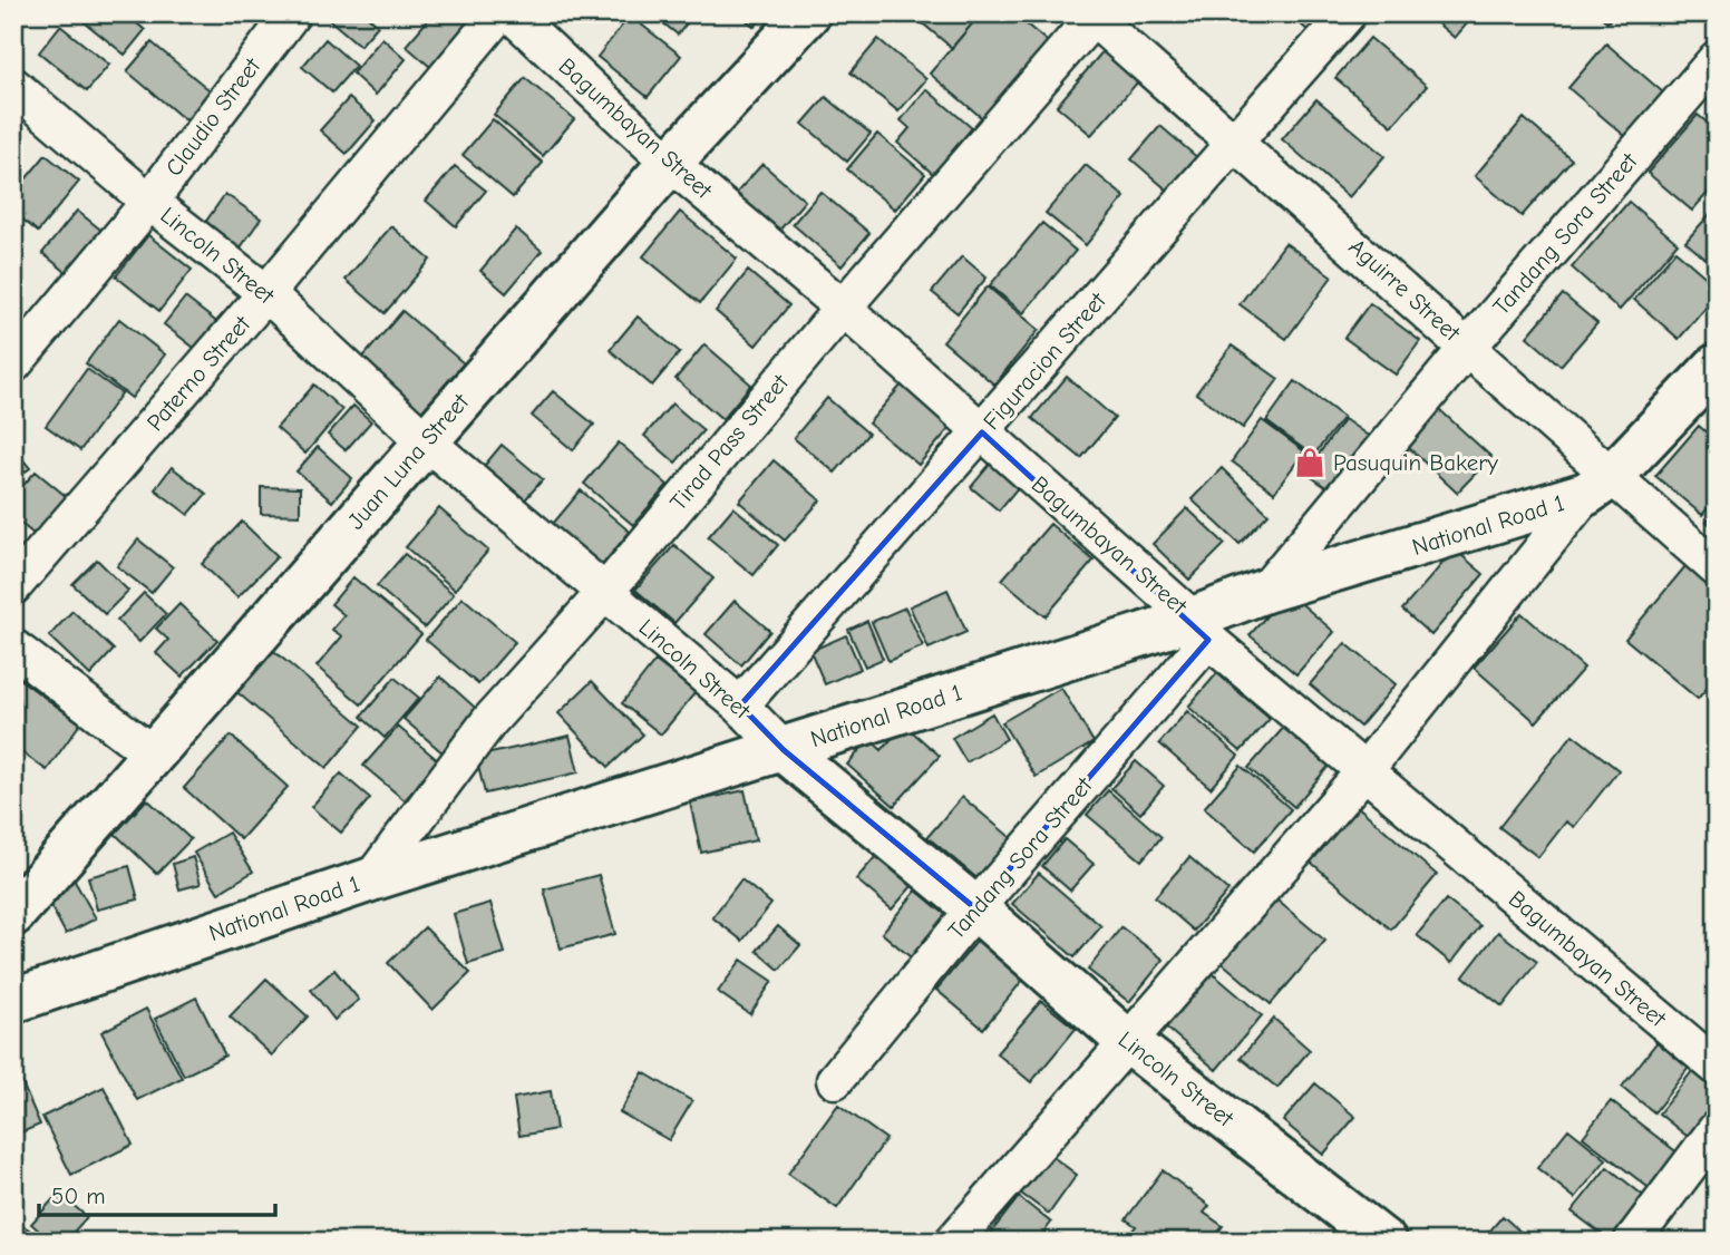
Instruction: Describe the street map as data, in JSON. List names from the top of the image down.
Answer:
{
  "streets": {
    "street": [
      "Claudio Street",
      "Bagumbayan Street",
      "Tandang Sora Street",
      "Lincoln Street",
      "Aguirre Street",
      "Figuracion Street",
      "Paterno Street",
      "Tirad Pass Street",
      "Juan Luna Street",
      "National Road 1"
    ]
  },
  "crossings": [
    ["Claudio Street", "Lincoln Street"],
    ["Bagumbayan Street", "Tandang Sora Street"],
    ["Bagumbayan Street", "Figuracion Street"],
    ["Bagumbayan Street", "Tirad Pass Street"],
    ["Bagumbayan Street", "Juan Luna Street"],
    ["Bagumbayan Street", "National Road 1"],
    ["Tandang Sora Street", "Lincoln Street"],
    ["Tandang Sora Street", "Aguirre Street"],
    ["Tandang Sora Street", "National Road 1"],
    ["Lincoln Street", "Figuracion Street"],
    ["Lincoln Street", "Paterno Street"],
    ["Lincoln Street", "Tirad Pass Street"],
    ["Lincoln Street", "Juan Luna Street"],
    ["Lincoln Street", "National Road 1"],
    ["Aguirre Street", "Figuracion Street"],
    ["Aguirre Street", "Tirad Pass Street"],
    ["Aguirre Street", "National Road 1"],
    ["Tirad Pass Street", "National Road 1"]
  ],
  "places": {
    "shop": ["Pasuquin Bakery"]
  },
  "scale_bar": "50 m"
}
